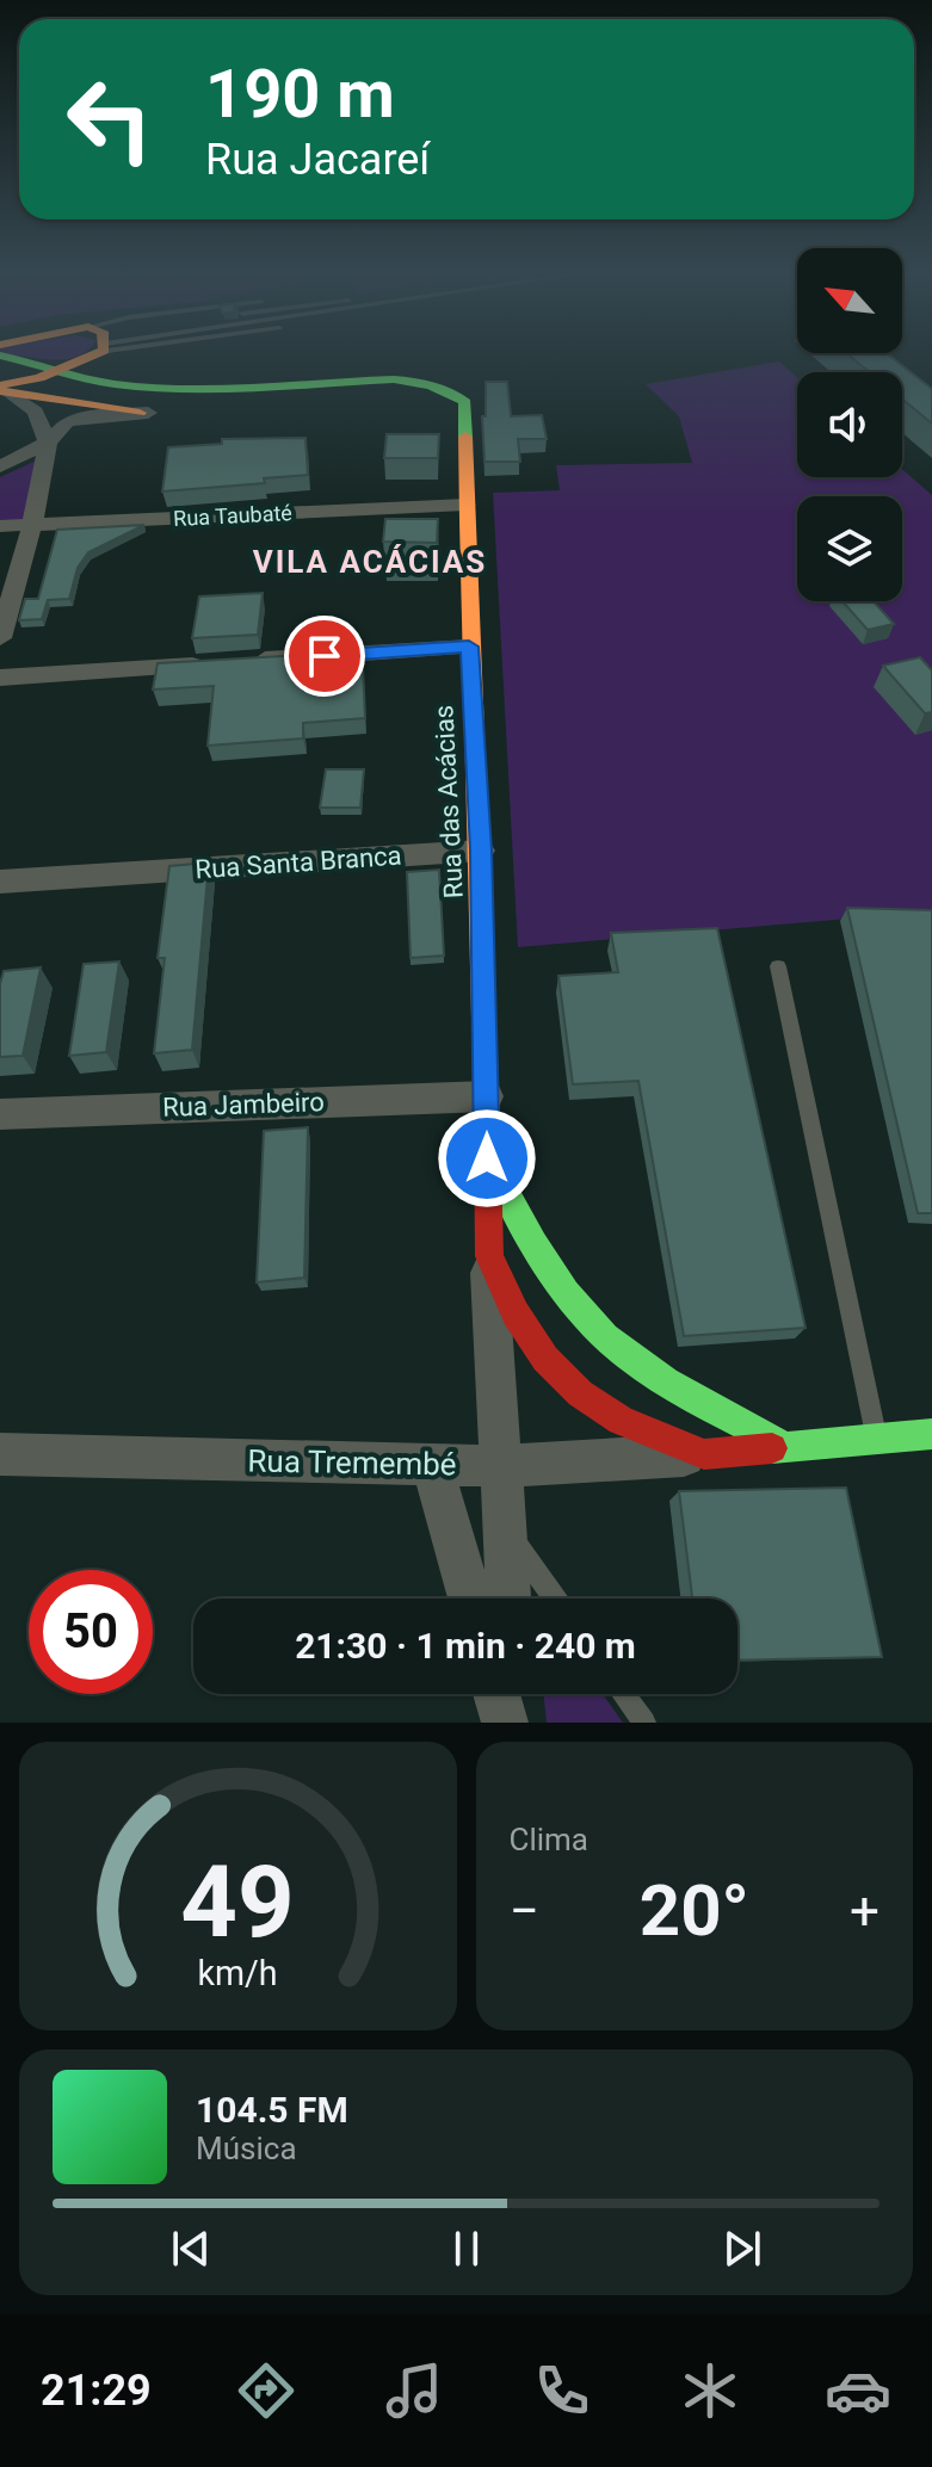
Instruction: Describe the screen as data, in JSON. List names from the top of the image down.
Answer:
{
  "streets": {
    "main road": ["Rua das Acácias"],
    "street": [
      "Rua Taubaté",
      "Rua Santa Branca",
      "Rua Jambeiro",
      "Rua Tremembé"
    ]
  },
  "crossings": [
    ["Rua Taubaté", "Rua das Acácias"],
    ["Rua das Acácias", "Rua Santa Branca"],
    ["Rua das Acácias", "Rua Jambeiro"],
    ["Rua das Acácias", "Rua Tremembé"]
  ],
  "districts": ["VILA ACÁCIAS"],
  "north": "top left",
  "page": {
    "turn": ["190 m", "Rua Jacareí"],
    "limit": "50",
    "trip": "21:30 · 1 min · 240 m",
    "tile": "Clima",
    "heat": ["−", "20°", "+"],
    "song": ["104.5 FM", "Música"],
    "tabs": "21:29",
    "gauge": ["49", "km/h"]
  }
}
